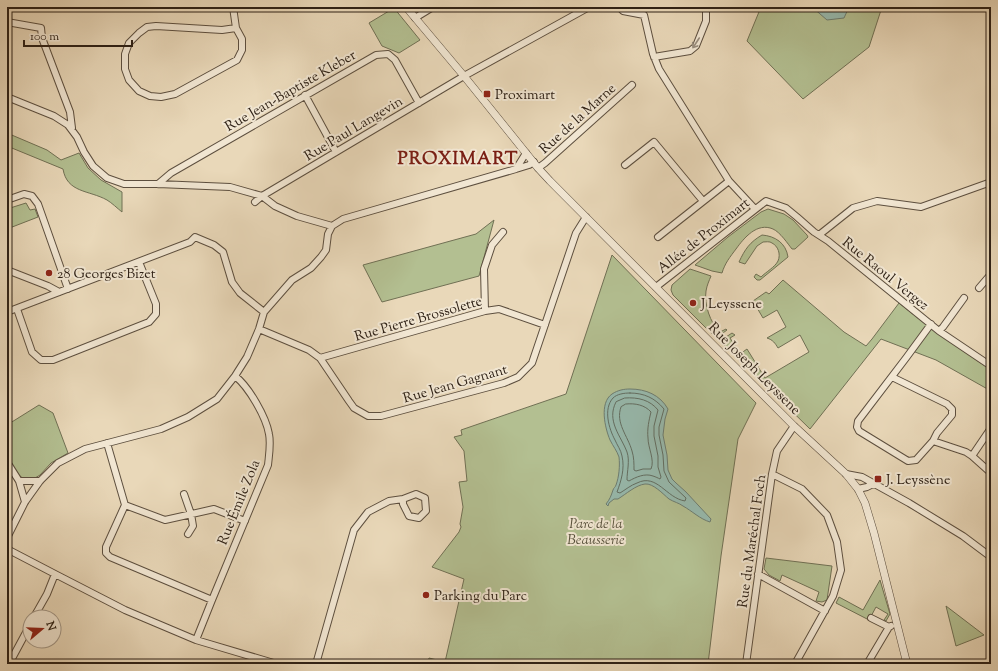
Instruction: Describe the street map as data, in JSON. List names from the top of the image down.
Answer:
{
  "streets": {
    "street": [
      "Rue Jean-Baptiste Kleber",
      "Rue de la Marne",
      "Rue Paul Langevin",
      "Allée de Proximart",
      "Rue Raoul Vergez",
      "Rue Pierre Brossolette",
      "Rue Joseph Leyssene",
      "Rue Jean Gagnant",
      "Rue Émile Zola",
      "Rue du Maréchal Foch"
    ]
  },
  "crossings": [
    ["Rue Jean-Baptiste Kleber", "Rue Paul Langevin"],
    ["Rue de la Marne", "Rue Joseph Leyssene"],
    ["Rue Paul Langevin", "Rue Joseph Leyssene"],
    ["Allée de Proximart", "Rue Raoul Vergez"],
    ["Allée de Proximart", "Rue Joseph Leyssene"],
    ["Rue Pierre Brossolette", "Rue Jean Gagnant"],
    ["Rue Joseph Leyssene", "Rue Jean Gagnant"],
    ["Rue Joseph Leyssene", "Rue du Maréchal Foch"]
  ],
  "districts": ["PROXIMART"],
  "parks": ["Parc de la Beausserie"],
  "places": {
    "transit": ["Proximart", "J. Leyssène"],
    "other": ["28 Georges Bizet", "J Leyssene", "Parking du Parc"]
  },
  "scale_bar": "100 m",
  "north": "right"
}
